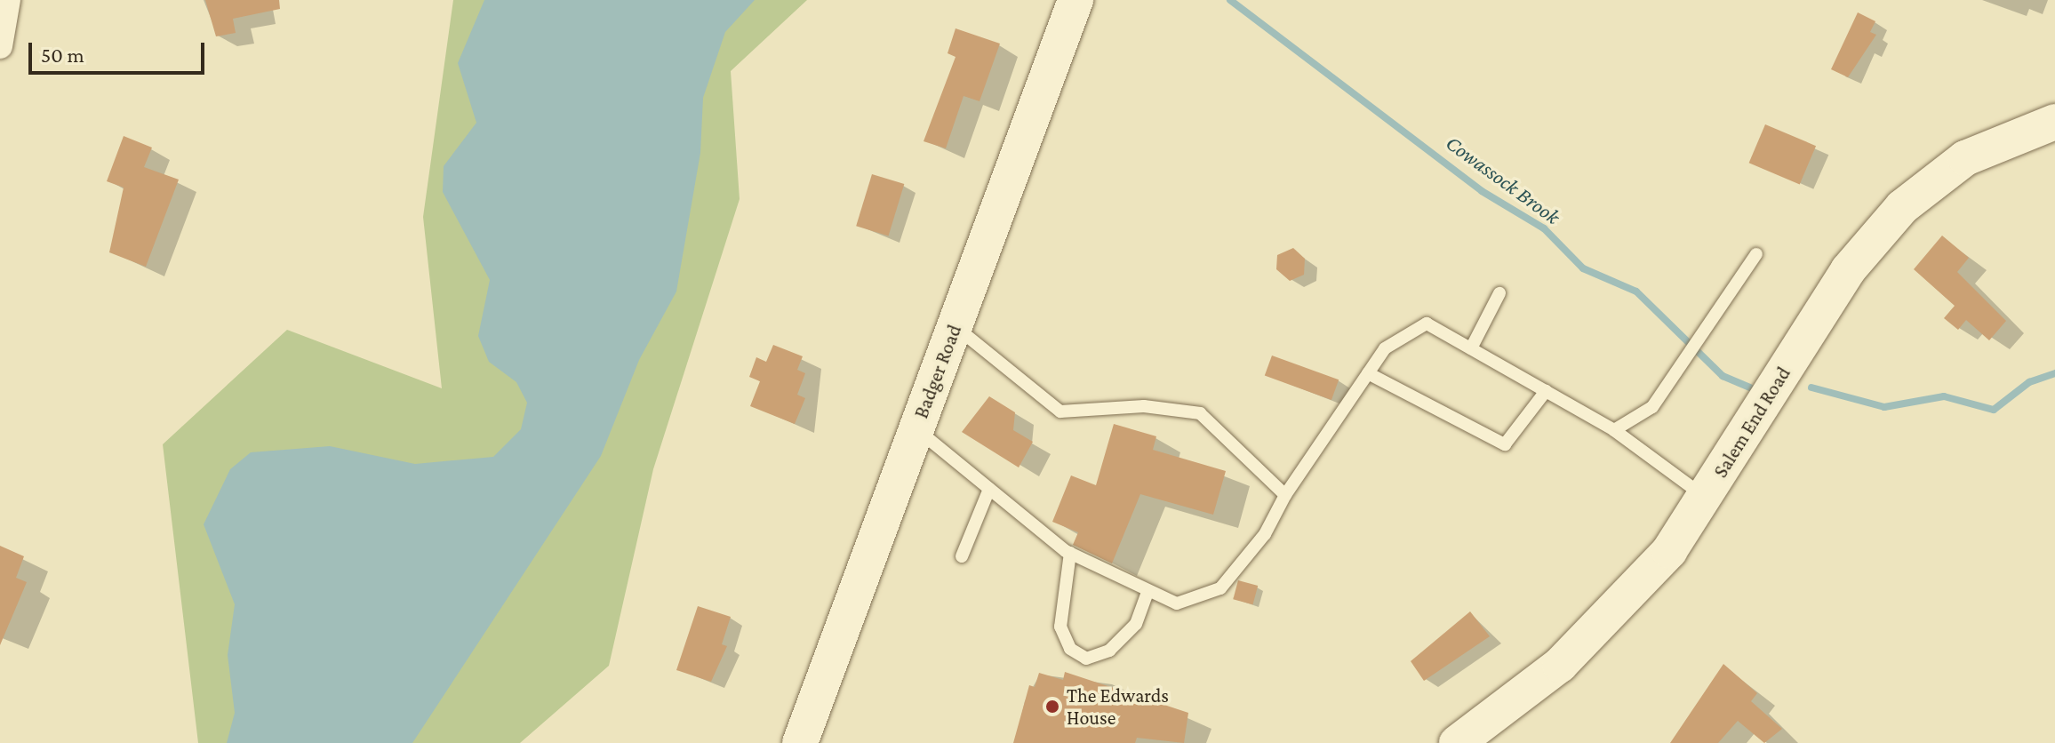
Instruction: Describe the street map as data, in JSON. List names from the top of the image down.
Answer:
{
  "streets": {
    "street": ["Badger Road", "Salem End Road"]
  },
  "water": ["Cowassock Brook"],
  "places": ["The Edwards House"],
  "scale_bar": "50 m"
}
